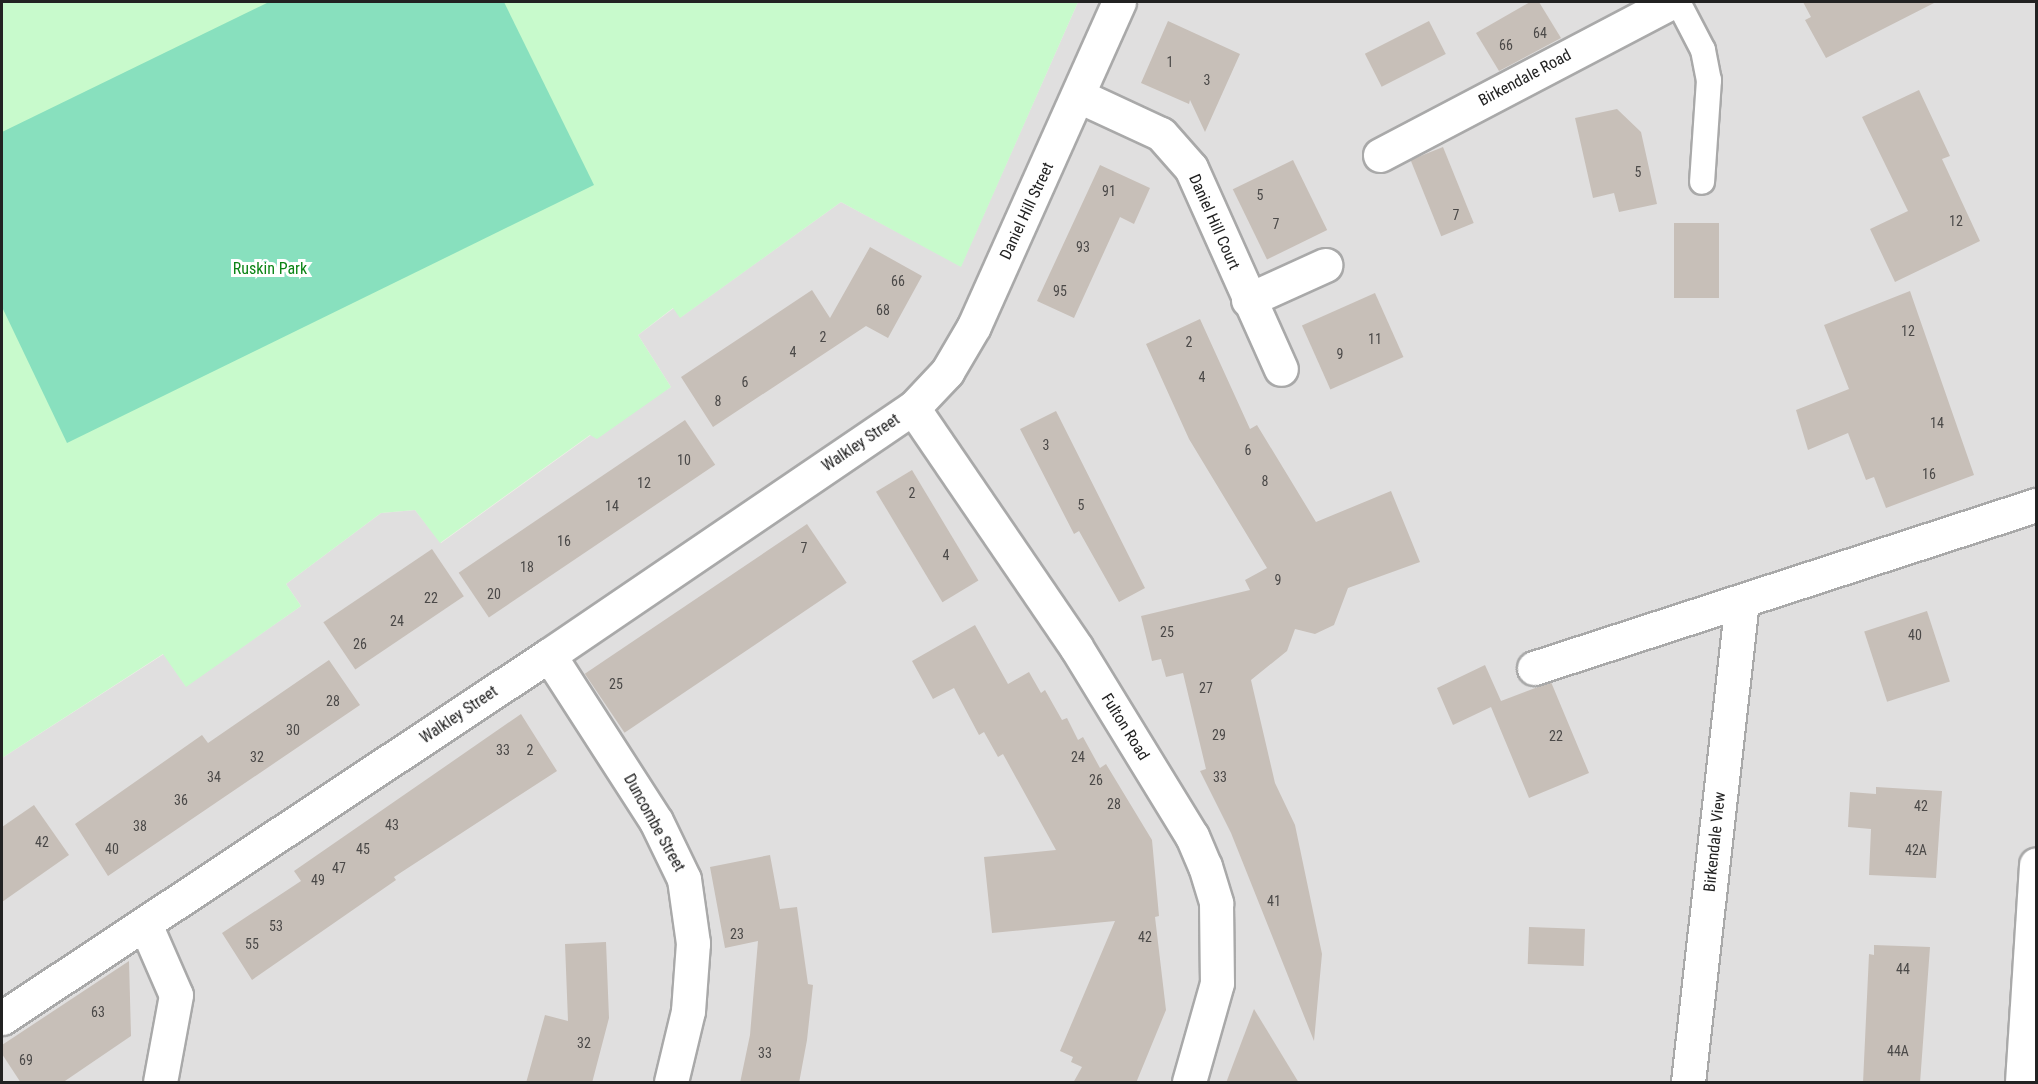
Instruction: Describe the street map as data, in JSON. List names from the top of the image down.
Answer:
{
  "streets": {
    "street": [
      "Birkendale Road",
      "Daniel Hill Street",
      "Daniel Hill Court",
      "Walkley Street",
      "Fulton Road",
      "Duncombe Street",
      "Birkendale View"
    ]
  },
  "crossings": [
    ["Daniel Hill Street", "Daniel Hill Court"],
    ["Daniel Hill Street", "Walkley Street"],
    ["Daniel Hill Street", "Fulton Road"],
    ["Walkley Street", "Fulton Road"],
    ["Walkley Street", "Duncombe Street"]
  ],
  "parks": ["Ruskin Park"],
  "house_numbers": [
    "64",
    "66",
    "1",
    "3",
    "5",
    "91",
    "5",
    "7",
    "12",
    "7",
    "93",
    "66",
    "95",
    "68",
    "12",
    "2",
    "11",
    "2",
    "4",
    "9",
    "4",
    "6",
    "8",
    "14",
    "3",
    "6",
    "10",
    "16",
    "8",
    "12",
    "2",
    "5",
    "14",
    "16",
    "7",
    "4",
    "18",
    "9",
    "20",
    "22",
    "24",
    "25",
    "40",
    "26",
    "25",
    "27",
    "28",
    "30",
    "29",
    "22",
    "33",
    "2",
    "32",
    "24",
    "34",
    "33",
    "26",
    "36",
    "28",
    "42",
    "43",
    "38",
    "42",
    "40",
    "45",
    "42A",
    "47",
    "49",
    "41",
    "53",
    "23",
    "42",
    "55",
    "44",
    "63",
    "32",
    "44A",
    "33",
    "69"
  ]
}
